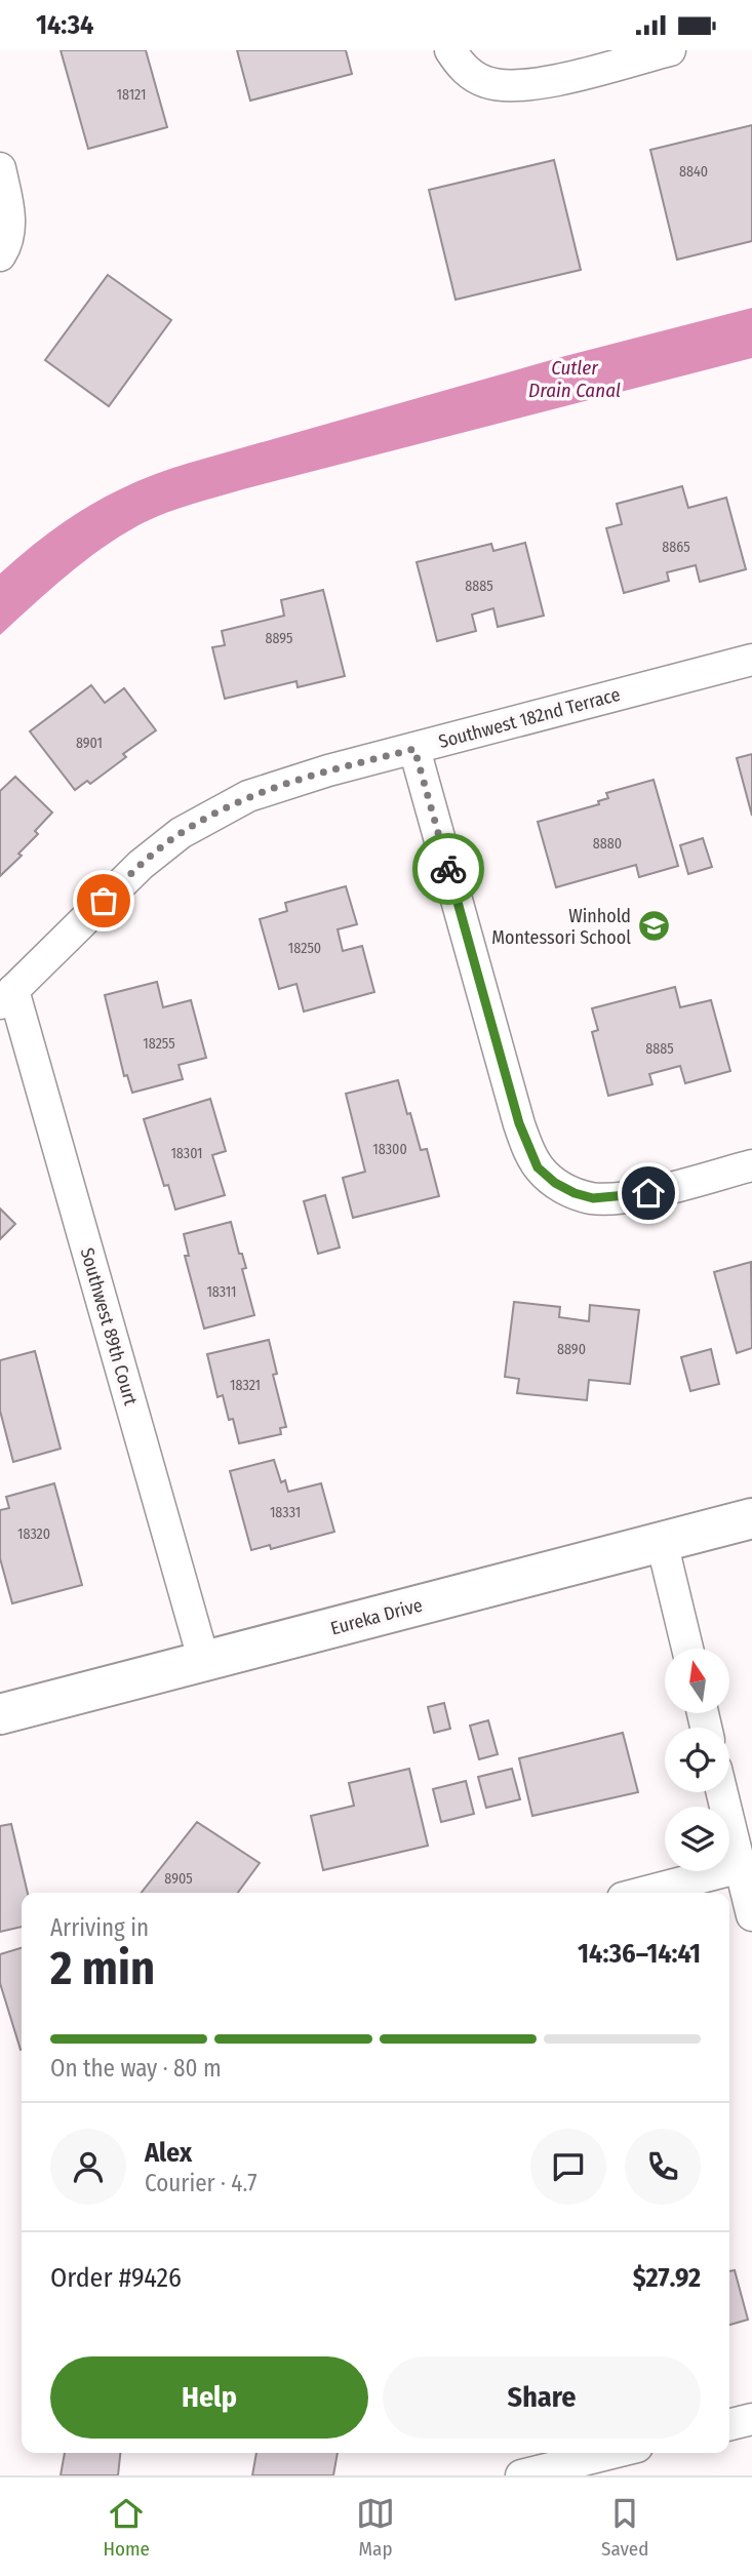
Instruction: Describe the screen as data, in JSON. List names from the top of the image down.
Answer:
{
  "streets": {
    "main road": ["Eureka Drive"],
    "street": ["Southwest 182nd Terrace", "Southwest 89th Court"]
  },
  "crossings": [
    ["Southwest 182nd Terrace", "Southwest 89th Court"],
    ["Southwest 89th Court", "Eureka Drive"]
  ],
  "water": ["Cutler Drain Canal"],
  "places": {
    "school or university": ["Winhold Montessori School"]
  },
  "house_numbers": [
    "18121",
    "8840",
    "8865",
    "8885",
    "8895",
    "8901",
    "8880",
    "18250",
    "18255",
    "8885",
    "18300",
    "18301",
    "18311",
    "8890",
    "18321",
    "18331",
    "18320",
    "8905"
  ],
  "north": "top",
  "page": {
    "status": "14:34",
    "heading": ["2 min", "Arriving in", "14:36–14:41"],
    "panel": [
      "Alex",
      "Courier · 4.7",
      "Order #9426",
      "$27.92"
    ],
    "bar": "On the way · 80 m",
    "buttons": ["Help", "Share"],
    "tabs": ["Home", "Map", "Saved"]
  }
}
